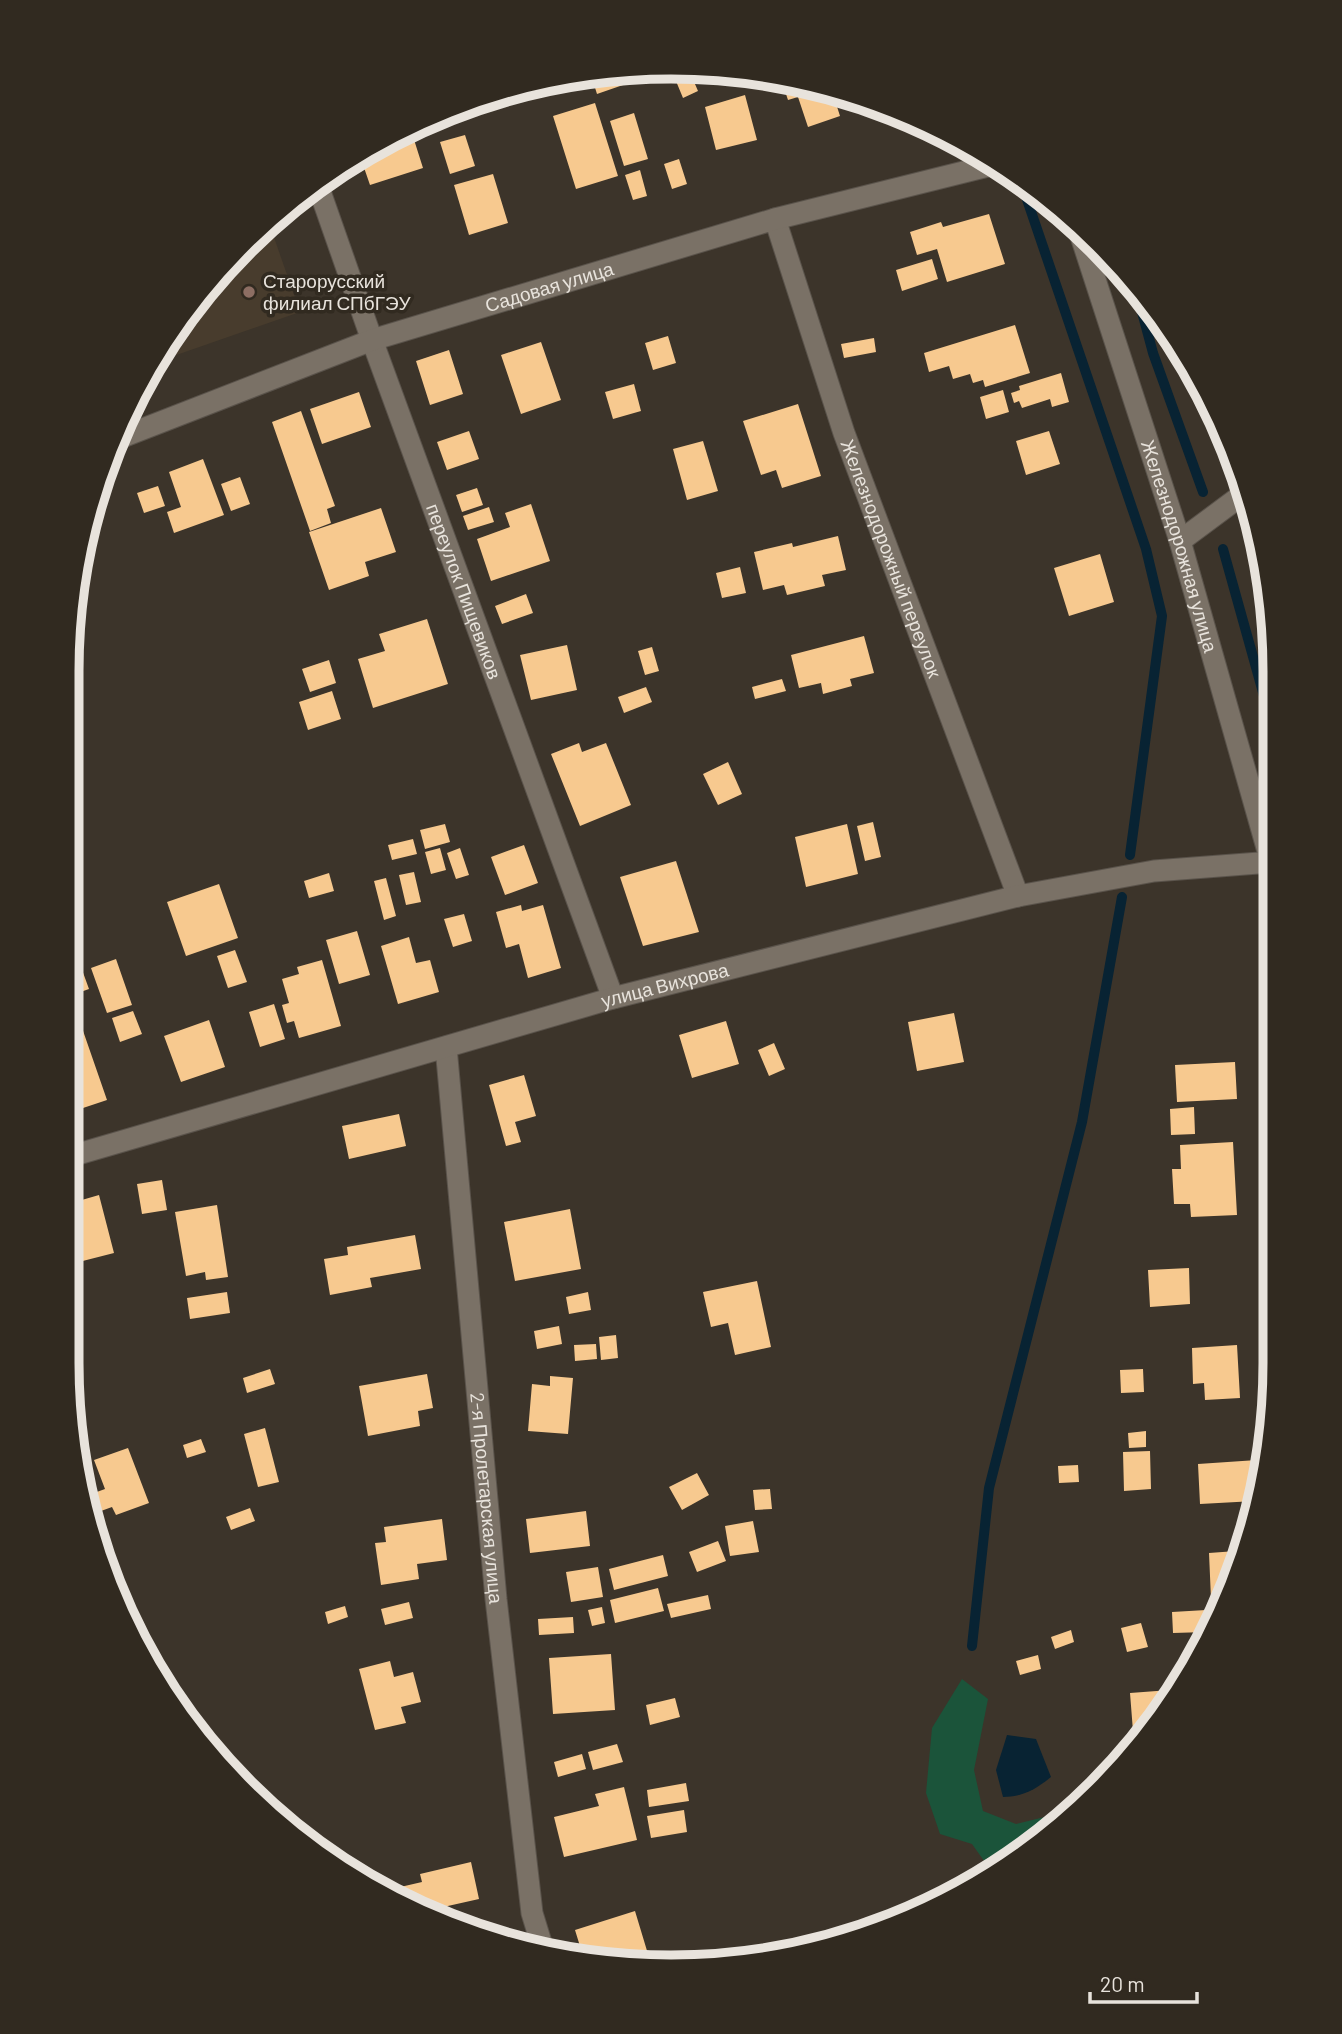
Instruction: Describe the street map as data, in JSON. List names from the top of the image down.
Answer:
{
  "streets": {
    "street": [
      "Садовая улица",
      "Железнодорожная улица",
      "Железнодорожный переулок",
      "переулок Пищевиков",
      "улица Вихрова",
      "2-я Пролетарская улица"
    ]
  },
  "crossings": [
    ["Садовая улица", "Железнодорожный переулок"],
    ["Садовая улица", "переулок Пищевиков"],
    ["Железнодорожный переулок", "улица Вихрова"],
    ["переулок Пищевиков", "улица Вихрова"],
    ["улица Вихрова", "2-я Пролетарская улица"]
  ],
  "places": ["Старорусский филиал СПбГЭУ"],
  "scale_bar": "20 m"
}
